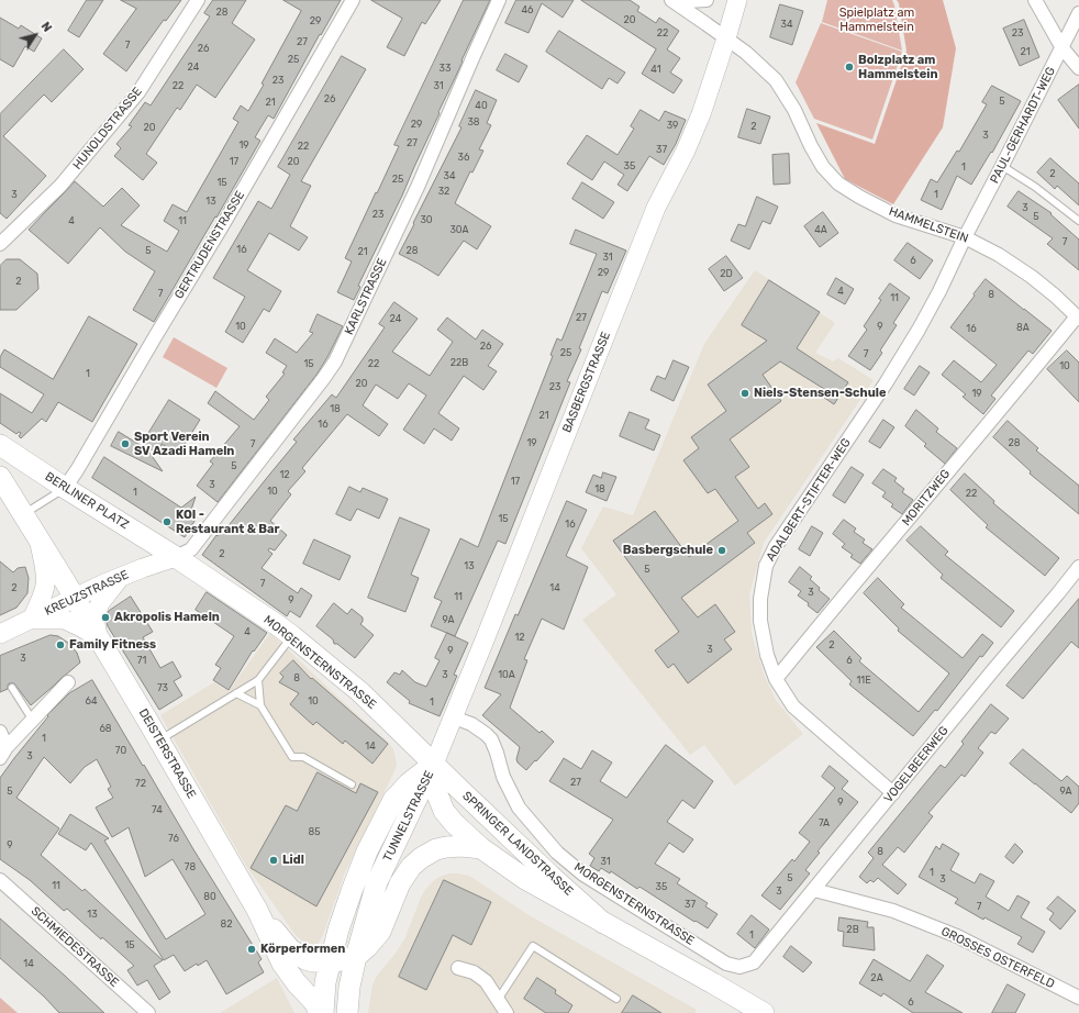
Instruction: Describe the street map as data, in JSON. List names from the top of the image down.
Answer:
{
  "streets": {
    "main road": [
      "BASBERGSTRASSE",
      "BERLINER PLATZ",
      "KREUZSTRASSE",
      "MORGENSTERNSTRASSE",
      "DEISTERSTRASSE",
      "TUNNELSTRASSE",
      "SPRINGER LANDSTRASSE"
    ],
    "street": [
      "PAUL-GERHARDT-WEG",
      "HUNOLDSTRASSE",
      "HAMMELSTEIN",
      "GERTRUDENSTRASSE",
      "KARLSTRASSE",
      "MORITZWEG",
      "ADALBERT-STIFTER-WEG",
      "VOGELBEERWEG",
      "SCHMIEDESTRASSE",
      "GROSSES OSTERFELD"
    ]
  },
  "crossings": [
    ["PAUL-GERHARDT-WEG", "HAMMELSTEIN"],
    ["PAUL-GERHARDT-WEG", "ADALBERT-STIFTER-WEG"],
    ["HAMMELSTEIN", "BASBERGSTRASSE"],
    ["HAMMELSTEIN", "MORITZWEG"],
    ["HAMMELSTEIN", "ADALBERT-STIFTER-WEG"],
    ["GERTRUDENSTRASSE", "BERLINER PLATZ"],
    ["KARLSTRASSE", "BERLINER PLATZ"],
    ["KARLSTRASSE", "KREUZSTRASSE"],
    ["KARLSTRASSE", "MORGENSTERNSTRASSE"],
    ["BASBERGSTRASSE", "MORGENSTERNSTRASSE"],
    ["BASBERGSTRASSE", "TUNNELSTRASSE"],
    ["BASBERGSTRASSE", "SPRINGER LANDSTRASSE"],
    ["MORITZWEG", "ADALBERT-STIFTER-WEG"],
    ["ADALBERT-STIFTER-WEG", "VOGELBEERWEG"],
    ["BERLINER PLATZ", "KREUZSTRASSE"],
    ["BERLINER PLATZ", "MORGENSTERNSTRASSE"],
    ["KREUZSTRASSE", "MORGENSTERNSTRASSE"],
    ["KREUZSTRASSE", "DEISTERSTRASSE"],
    ["MORGENSTERNSTRASSE", "VOGELBEERWEG"],
    ["MORGENSTERNSTRASSE", "TUNNELSTRASSE"],
    ["MORGENSTERNSTRASSE", "SPRINGER LANDSTRASSE"],
    ["DEISTERSTRASSE", "TUNNELSTRASSE"],
    ["VOGELBEERWEG", "GROSSES OSTERFELD"],
    ["TUNNELSTRASSE", "SPRINGER LANDSTRASSE"]
  ],
  "parks": ["Spielplatz am Hammelstein"],
  "places": [
    "Bolzplatz am Hammelstein",
    "Niels-Stensen-Schule",
    "Sport Verein SV Azadi Hameln",
    "KOI - Restaurant & Bar",
    "Basbergschule",
    "Akropolis Hameln",
    "Family Fitness",
    "Lidl",
    "Körperformen"
  ],
  "house_numbers": [
    "46",
    "28",
    "20",
    "29",
    "34",
    "22",
    "23",
    "27",
    "7",
    "26",
    "21",
    "25",
    "24",
    "33",
    "41",
    "23",
    "22",
    "31",
    "26",
    "5",
    "21",
    "40",
    "38",
    "29",
    "39",
    "2",
    "20",
    "3",
    "27",
    "19",
    "22",
    "37",
    "36",
    "17",
    "20",
    "35",
    "1",
    "2",
    "34",
    "25",
    "15",
    "32",
    "3",
    "1",
    "13",
    "3",
    "23",
    "5",
    "30",
    "4",
    "11",
    "30A",
    "4A",
    "7",
    "16",
    "5",
    "28",
    "21",
    "31",
    "6",
    "29",
    "2D",
    "2",
    "4",
    "7",
    "8",
    "11",
    "27",
    "24",
    "10",
    "9",
    "8A",
    "16",
    "26",
    "25",
    "7",
    "22B",
    "15",
    "22",
    "10",
    "1",
    "20",
    "23",
    "19",
    "18",
    "21",
    "16",
    "19",
    "28",
    "7",
    "5",
    "12",
    "17",
    "3",
    "18",
    "10",
    "1",
    "22",
    "15",
    "16",
    "2",
    "13",
    "5",
    "7",
    "2",
    "14",
    "3",
    "11",
    "9",
    "9A",
    "4",
    "12",
    "2",
    "3",
    "9",
    "3",
    "71",
    "6",
    "3",
    "10A",
    "8",
    "11E",
    "73",
    "64",
    "10",
    "1",
    "68",
    "1",
    "14",
    "70",
    "3",
    "27",
    "72",
    "5",
    "9A",
    "9",
    "74",
    "7A",
    "85",
    "76",
    "9",
    "8",
    "31",
    "78",
    "1",
    "5",
    "3",
    "11",
    "35",
    "3",
    "80",
    "37",
    "7",
    "13",
    "82",
    "2B",
    "1",
    "15",
    "14",
    "2A",
    "6"
  ],
  "north": "top right"
}
